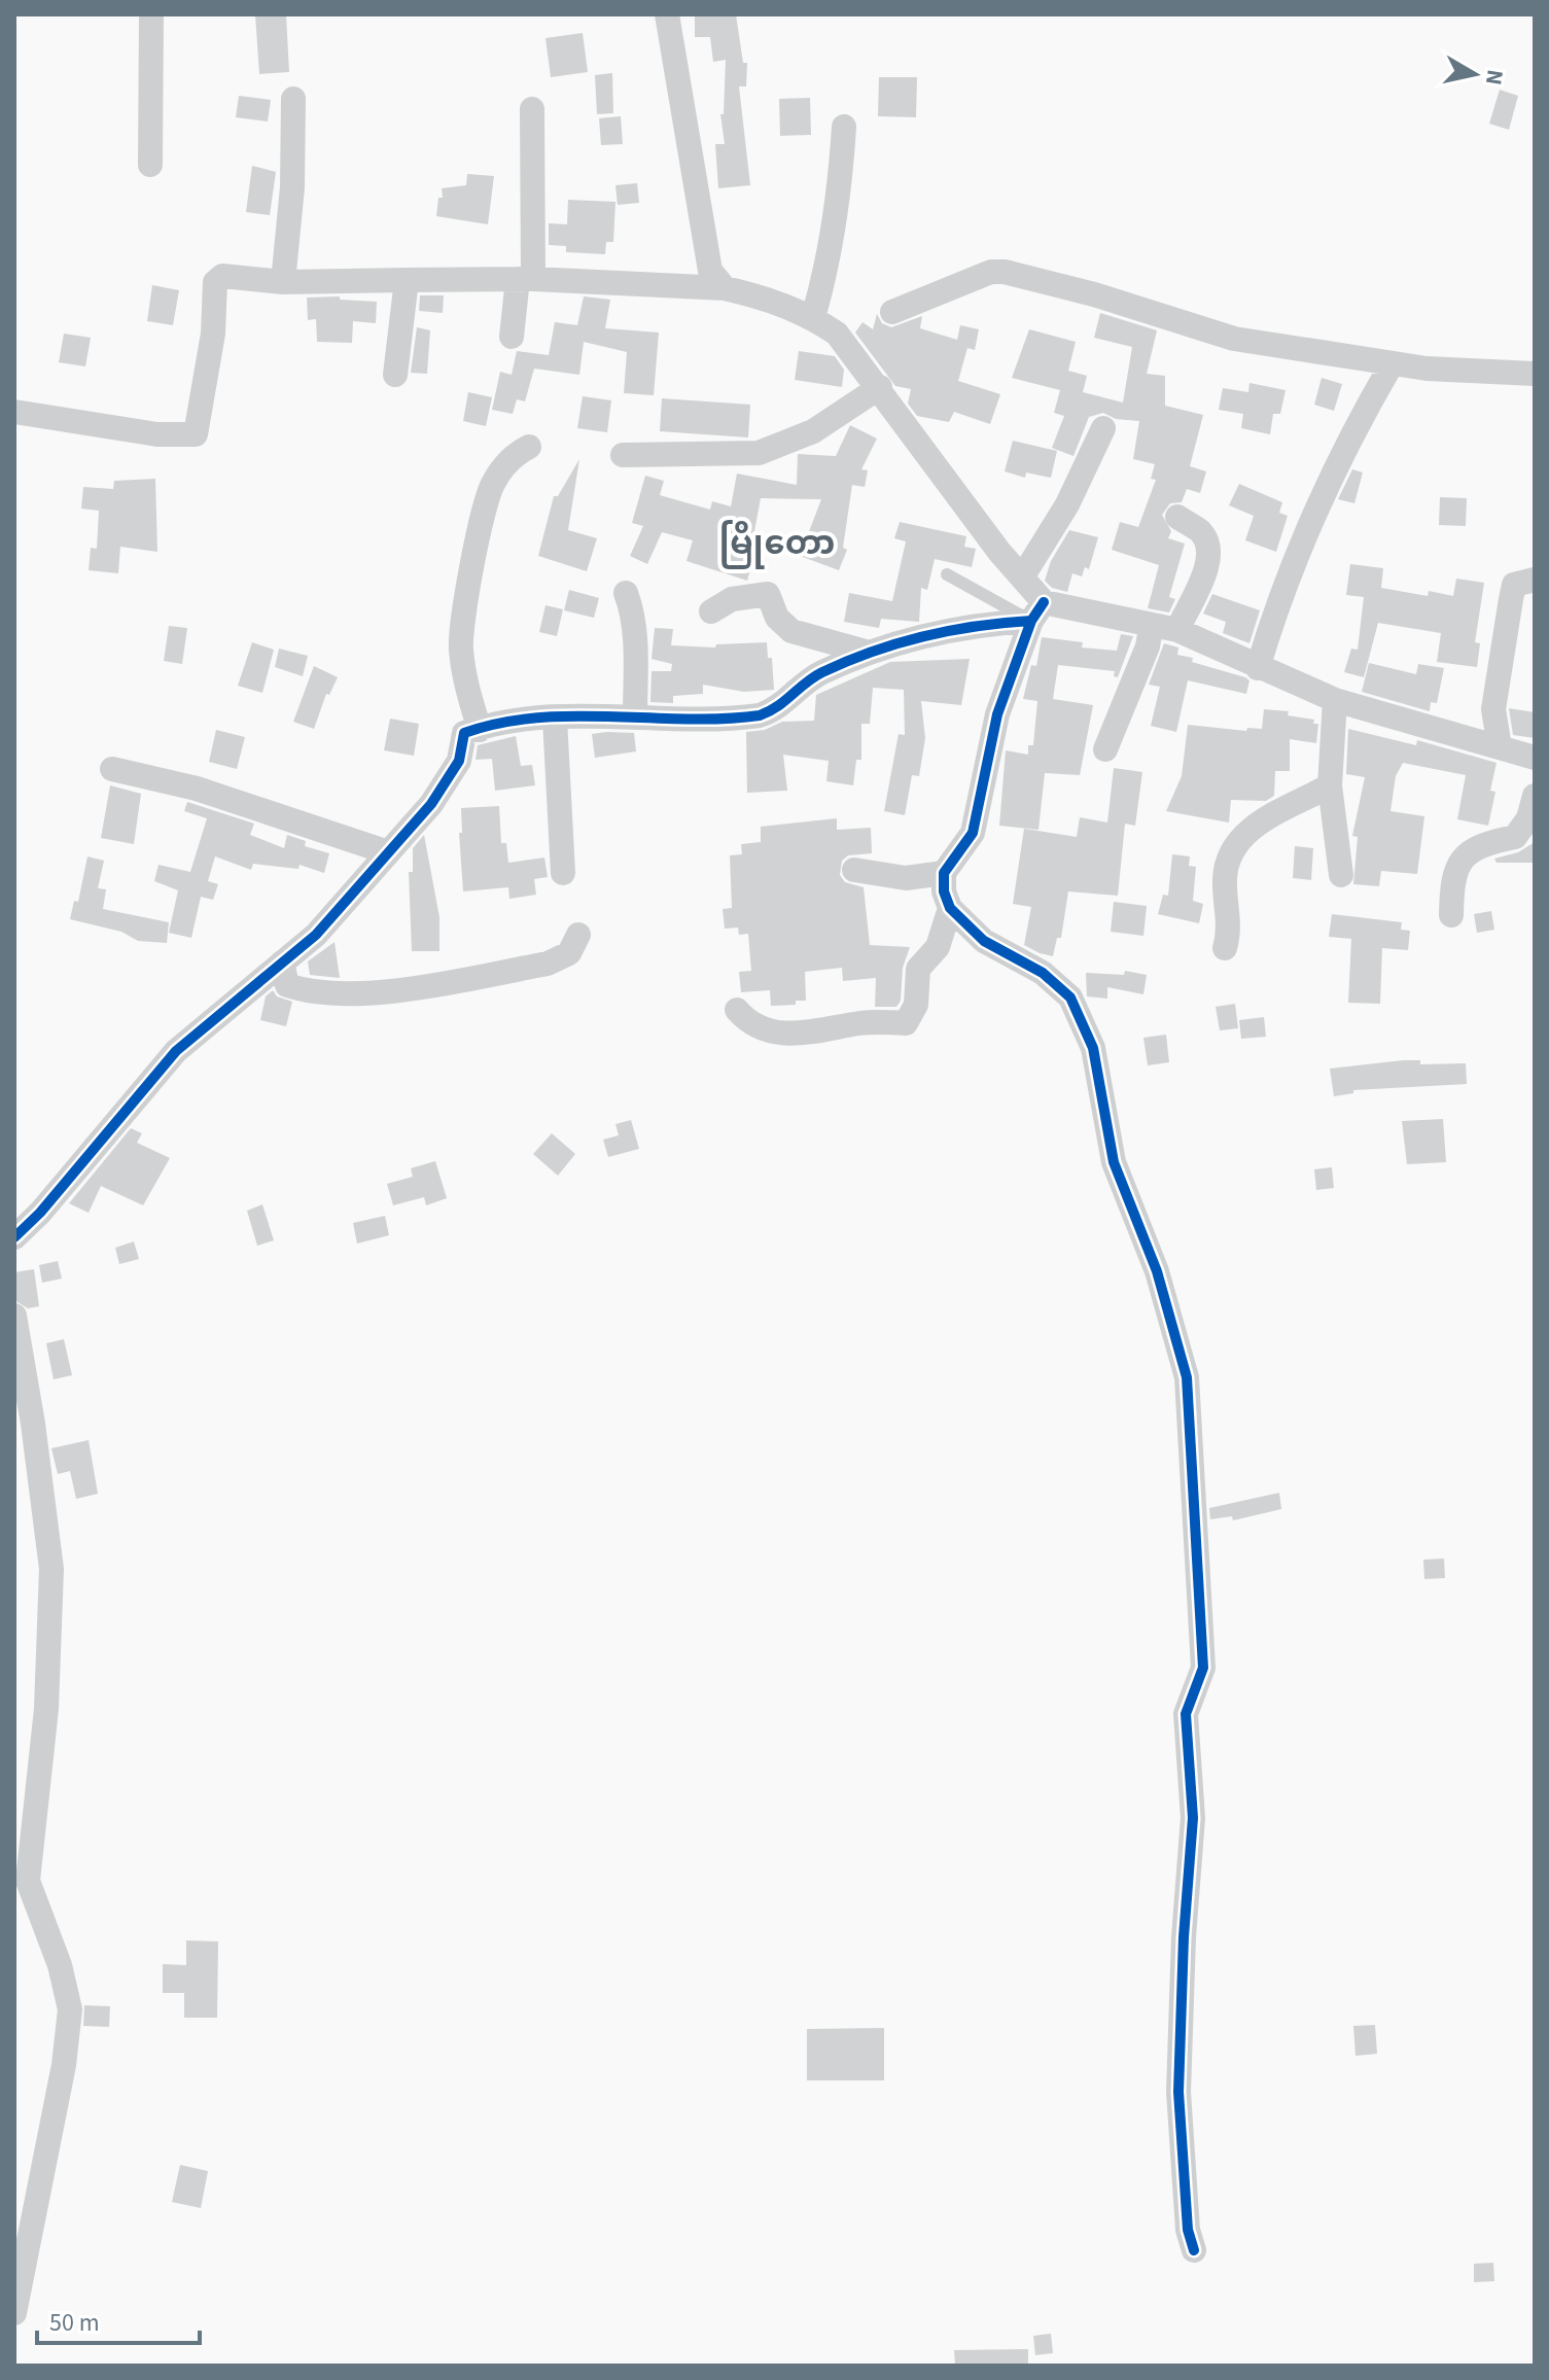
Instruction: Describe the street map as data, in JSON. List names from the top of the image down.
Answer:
{
  "districts": ["မြိုတော"],
  "scale_bar": "50 m",
  "north": "right"
}
